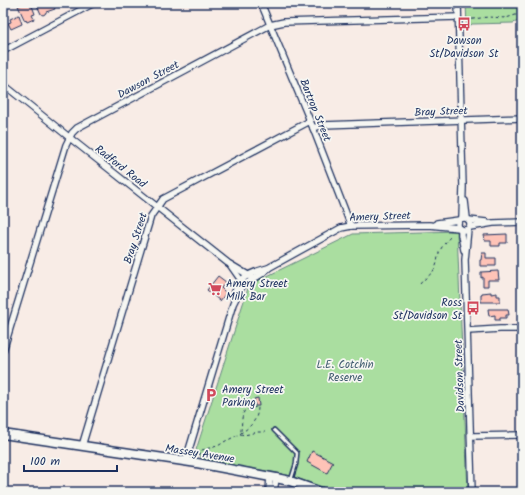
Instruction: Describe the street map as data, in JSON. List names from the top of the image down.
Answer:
{
  "streets": {
    "street": [
      "Dawson Street",
      "Bartrop Street",
      "Bray Street",
      "Radford Road",
      "Amery Street",
      "Davidson Street",
      "Massey Avenue"
    ]
  },
  "crossings": [
    ["Dawson Street", "Bartrop Street"],
    ["Dawson Street", "Radford Road"],
    ["Bartrop Street", "Bray Street"],
    ["Bartrop Street", "Amery Street"],
    ["Bray Street", "Radford Road"],
    ["Bray Street", "Massey Avenue"],
    ["Radford Road", "Amery Street"],
    ["Amery Street", "Davidson Street"],
    ["Amery Street", "Massey Avenue"]
  ],
  "parks": ["L.E. Cotchin Reserve"],
  "places": {
    "bus stop": ["Dawson St/Davidson St", "Ross St/Davidson St"],
    "supermarket": ["Amery Street Milk Bar"],
    "parking": ["Amery Street Parking"]
  },
  "scale_bar": "100 m"
}
